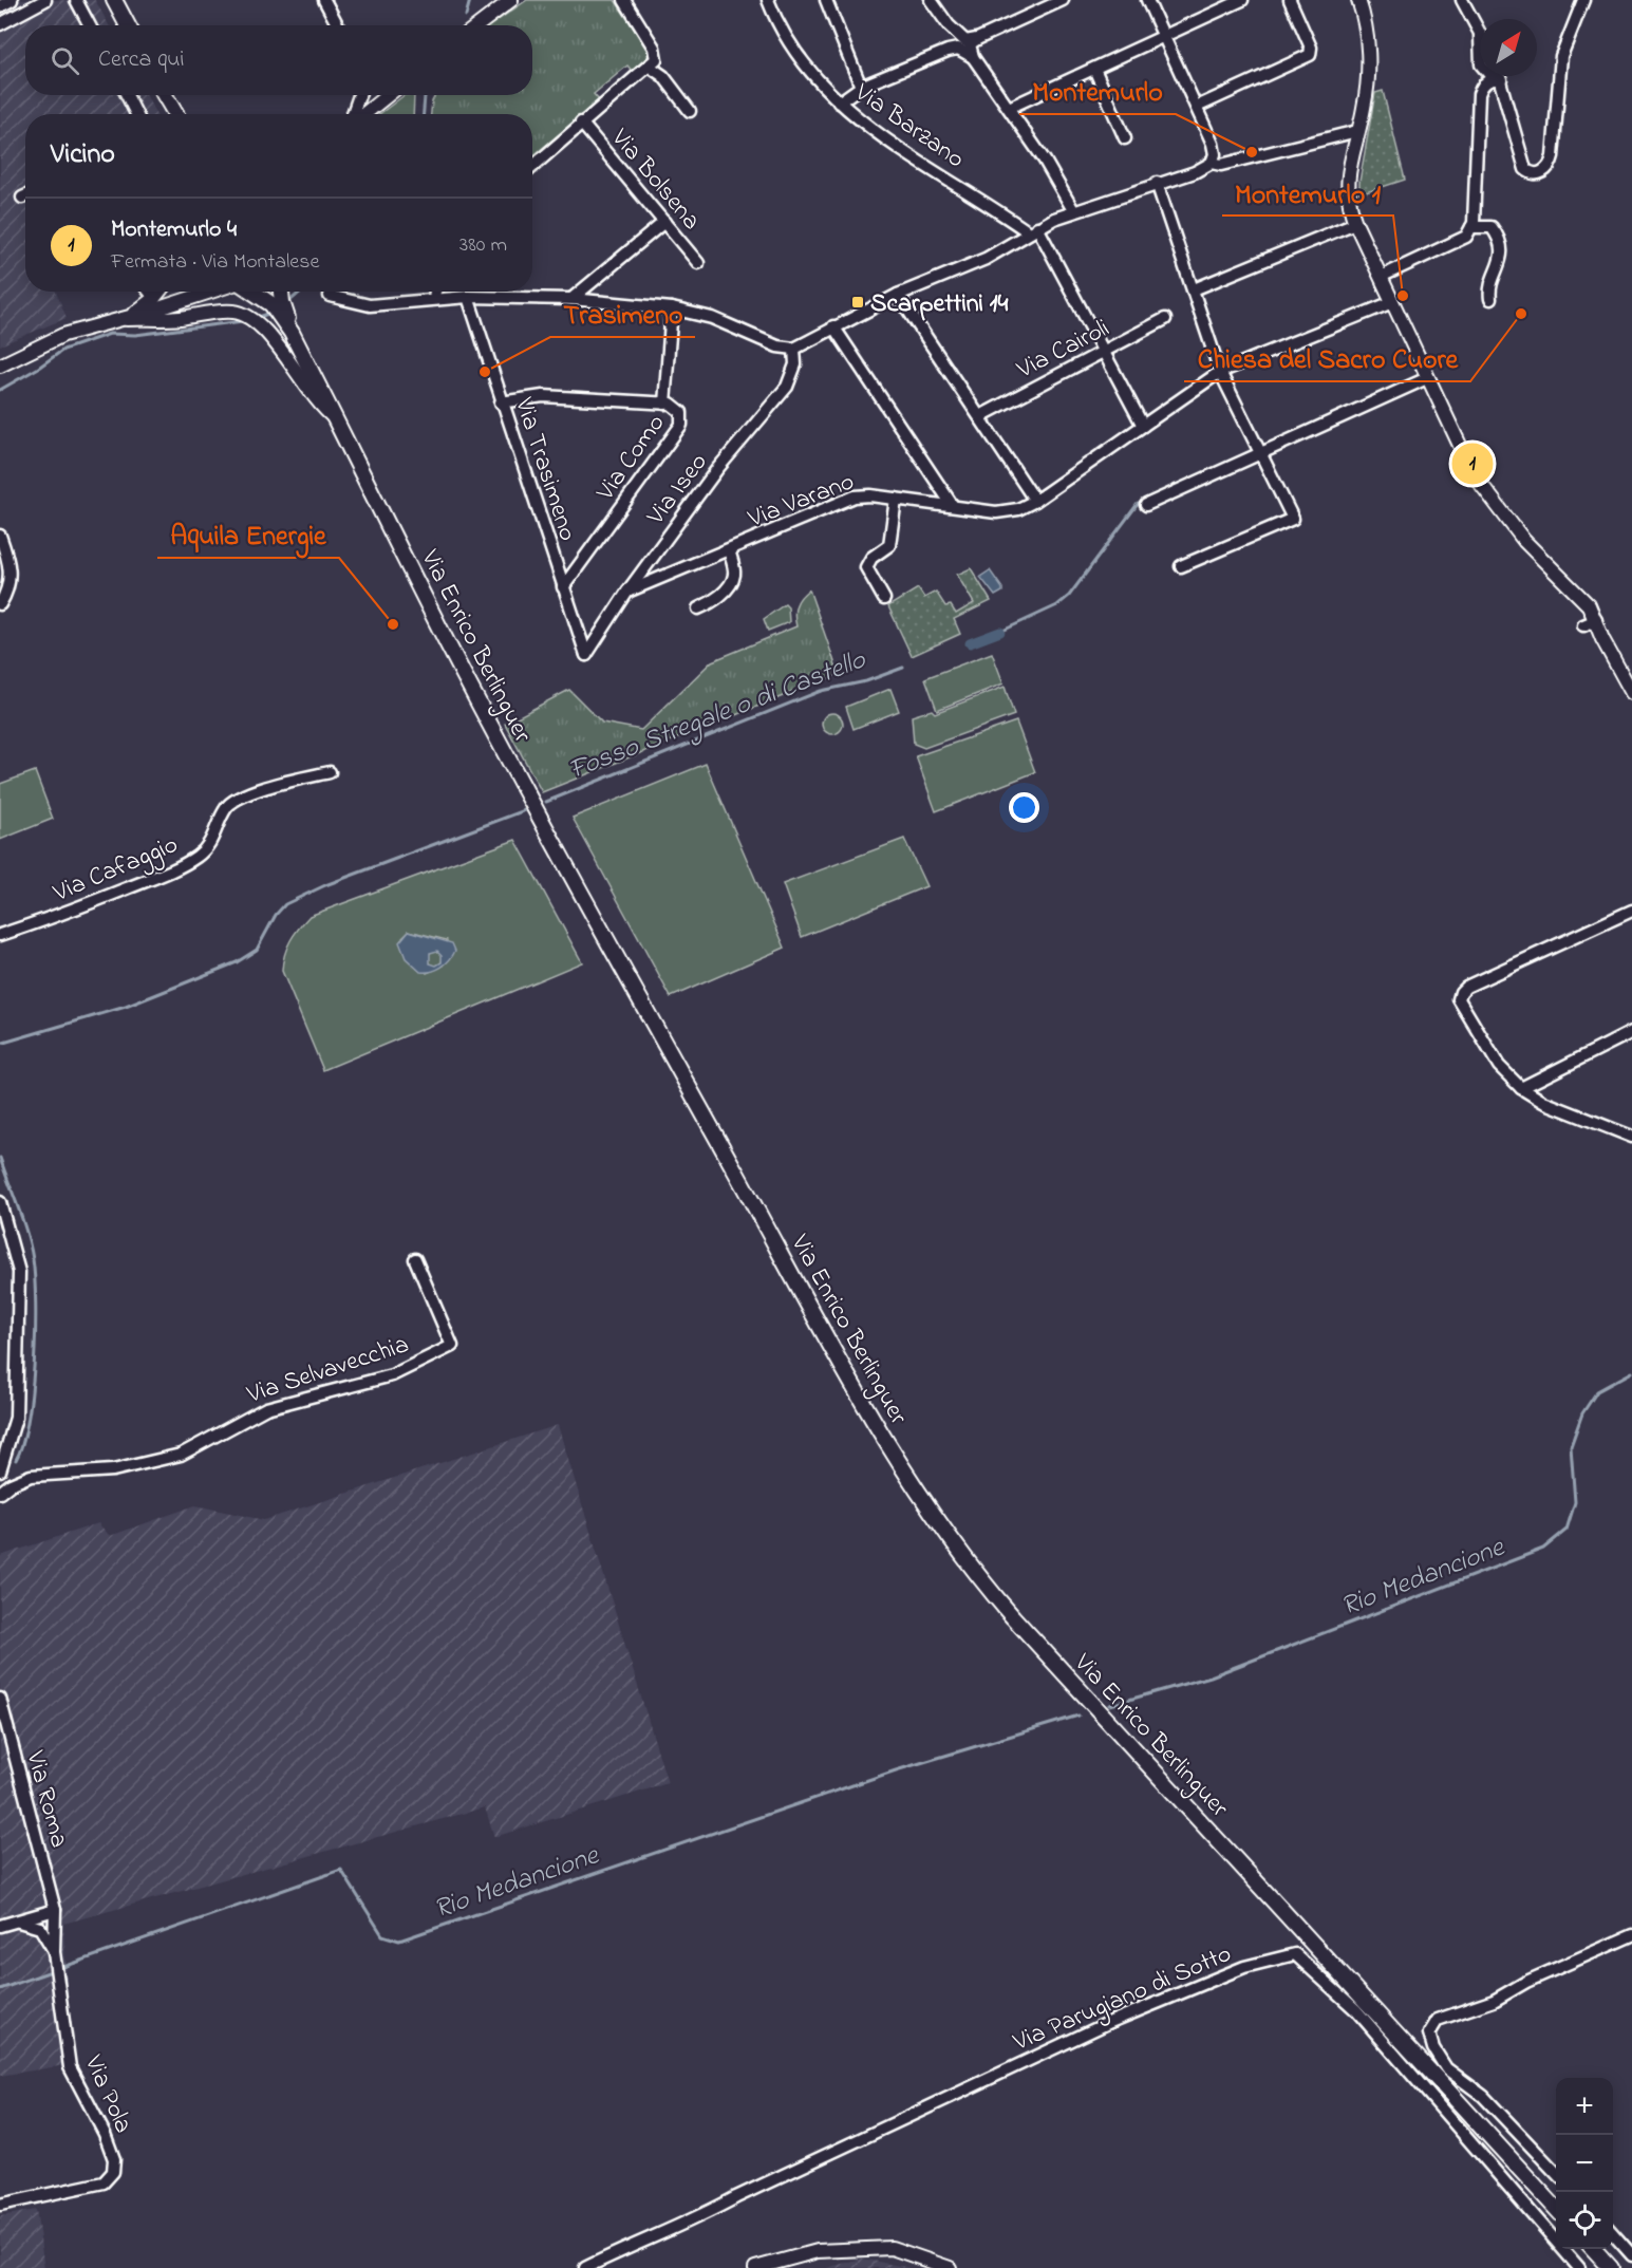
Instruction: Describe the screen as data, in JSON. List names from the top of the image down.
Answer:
{
  "streets": {
    "main road": ["Via Enrico Berlinguer"],
    "street": [
      "Via Barzano",
      "Via Bolsena",
      "Via Cairoli",
      "Via Como",
      "Via Trasimeno",
      "Via Iseo",
      "Via Varano",
      "Via Cafaggio",
      "Via Selvavecchia",
      "Via Roma",
      "Via Parugiano di Sotto",
      "Via Pola"
    ]
  },
  "crossings": [
    ["Via Como", "Via Trasimeno"],
    ["Via Trasimeno", "Via Iseo"],
    ["Via Iseo", "Via Varano"],
    ["Via Roma", "Via Pola"]
  ],
  "water": ["Fosso Stregale o di Castello", "Rio Medancione"],
  "places": {
    "other": [
      "Montemurlo",
      "Montemurlo 1",
      "Chiesa del Sacro Cuore",
      "Trasimeno",
      "Aquila Energie"
    ],
    "transit": ["Scarpettini 14"]
  },
  "north": "top right",
  "page": {
    "search": "Cerca qui",
    "heading": "Vicino",
    "list": [
      {
        "mark": "1",
        "name": "Montemurlo 4",
        "note": "Fermata · Via Montalese",
        "value": "380 m"
      }
    ],
    "pins": "1",
    "map_buttons": ["+", "−"]
  }
}
